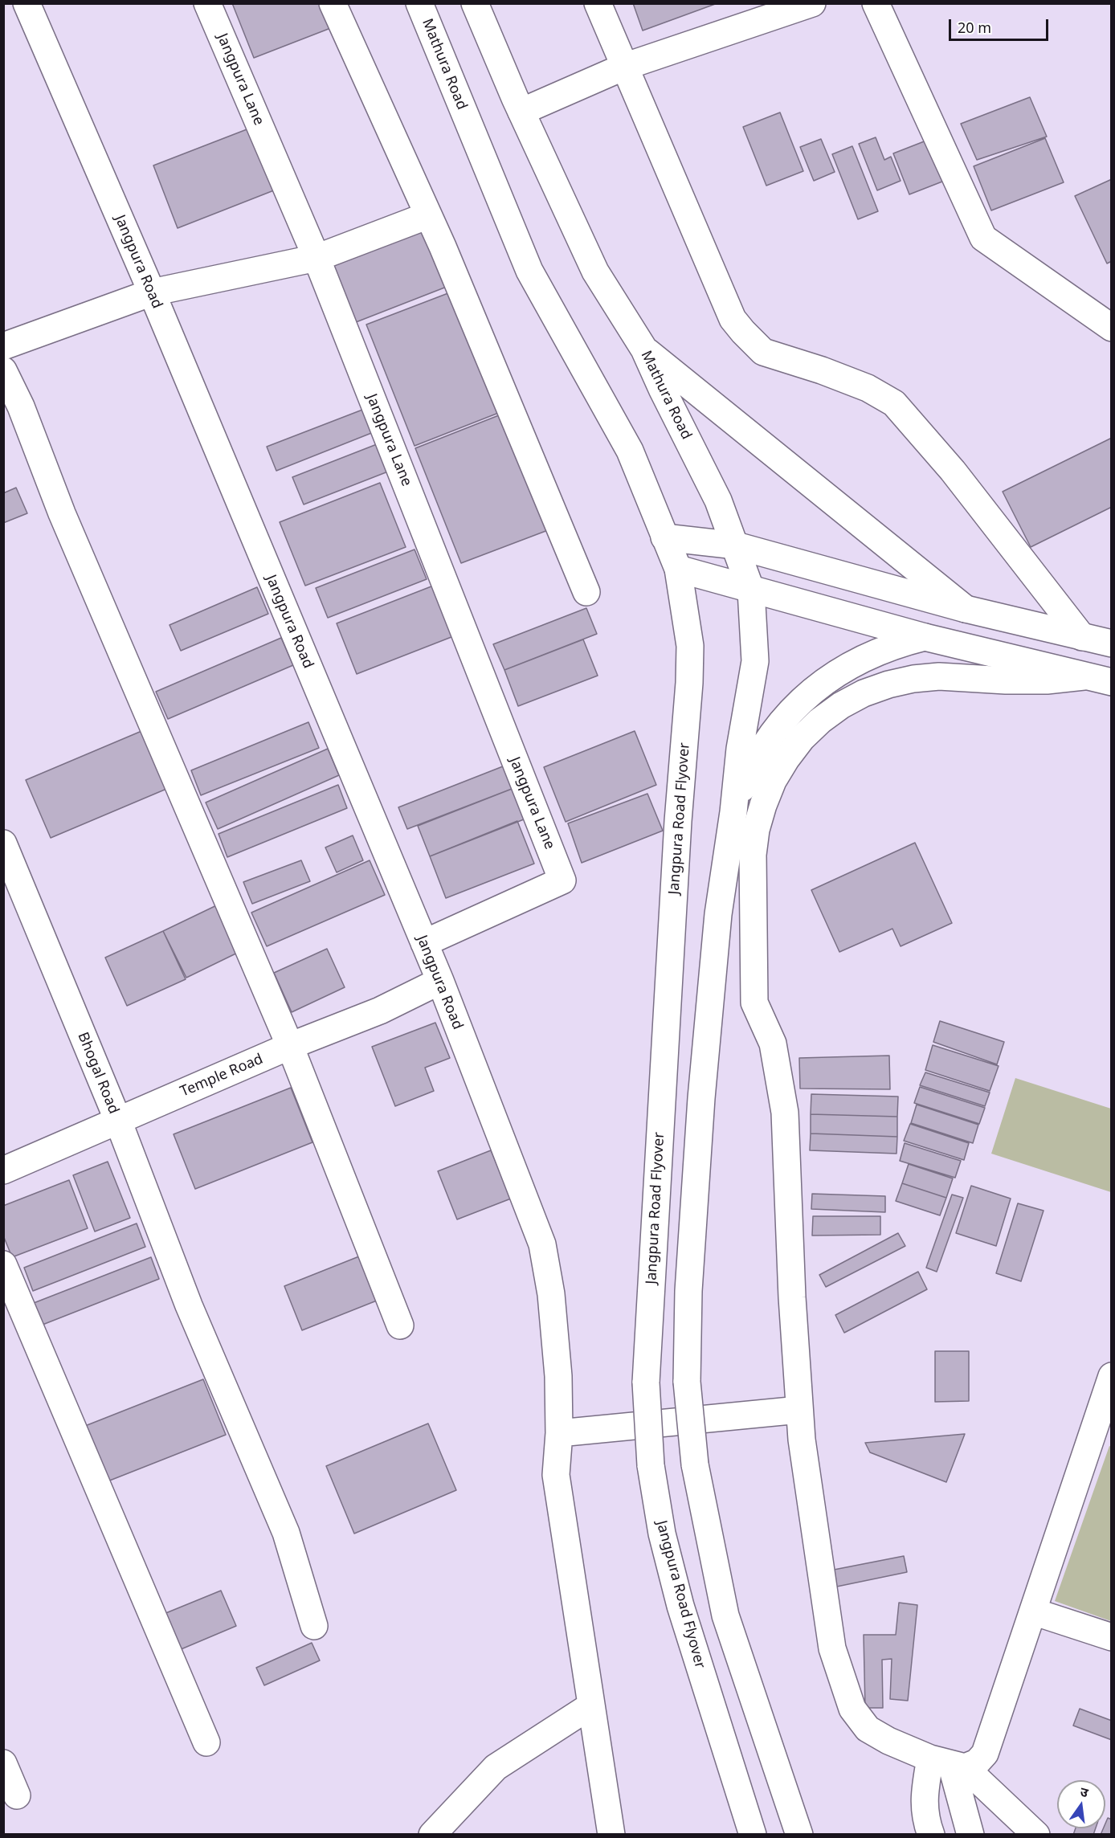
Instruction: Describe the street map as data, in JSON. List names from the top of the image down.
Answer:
{
  "streets": {
    "street": [
      "Mathura Road",
      "Jangpura Lane",
      "Jangpura Road",
      "Jangpura Road Flyover",
      "Bhogal Road",
      "Temple Road"
    ]
  },
  "crossings": [
    ["Mathura Road", "Jangpura Road Flyover"],
    ["Jangpura Lane", "Jangpura Road"],
    ["Jangpura Road", "Temple Road"],
    ["Bhogal Road", "Temple Road"]
  ],
  "scale_bar": "20 m",
  "north": "top"
}
